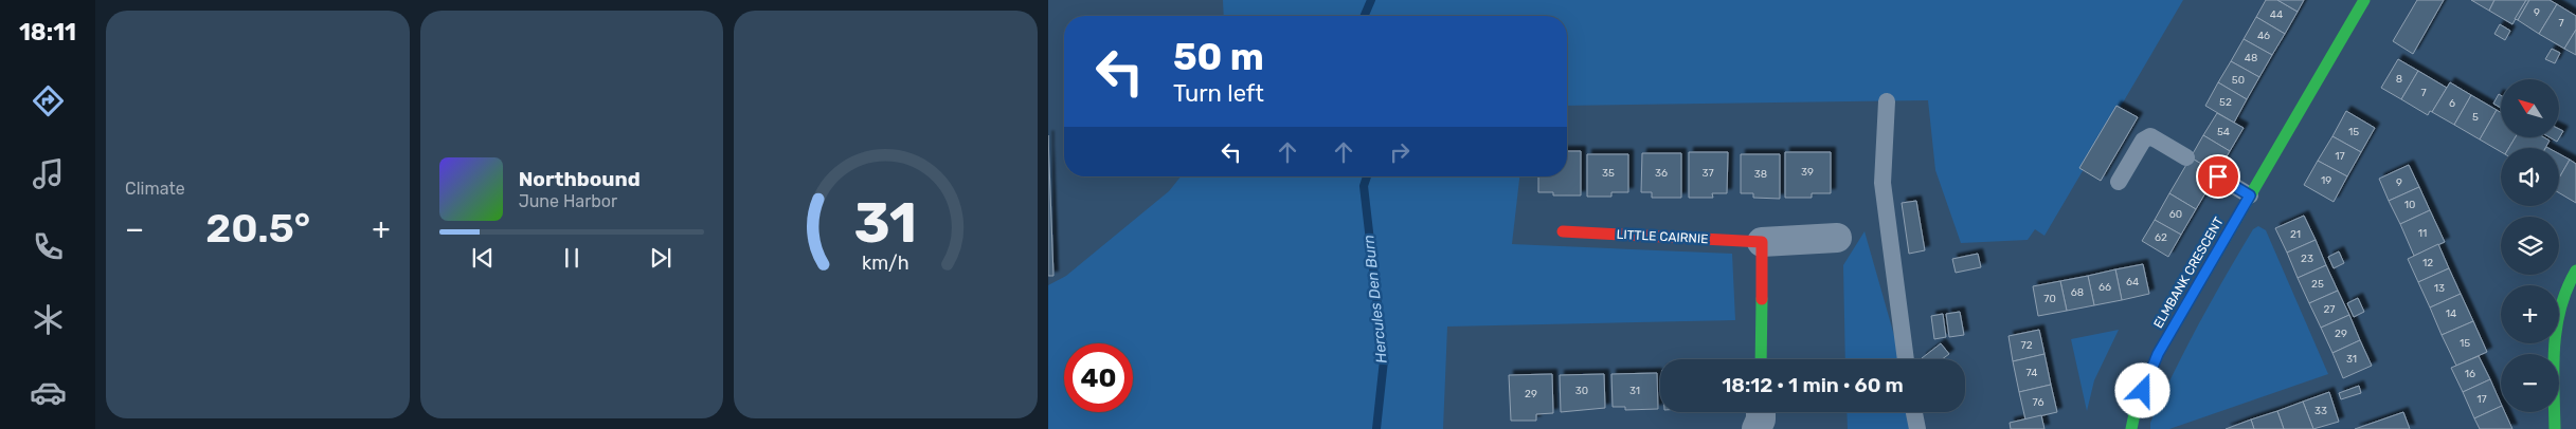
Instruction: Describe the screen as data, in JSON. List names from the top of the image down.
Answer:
{
  "streets": {
    "street": ["LITTLE CAIRNIE", "ELMBANK CRESCENT"]
  },
  "water": ["Hercules Den Burn"],
  "house_numbers": [
    "9",
    "44",
    "7",
    "46",
    "48",
    "8",
    "50",
    "7",
    "52",
    "6",
    "5",
    "54",
    "15",
    "17",
    "39",
    "35",
    "36",
    "37",
    "38",
    "19",
    "9",
    "10",
    "60",
    "11",
    "21",
    "62",
    "23",
    "12",
    "64",
    "25",
    "66",
    "13",
    "68",
    "70",
    "27",
    "14",
    "29",
    "15",
    "72",
    "31",
    "74",
    "16",
    "30",
    "31",
    "29",
    "17",
    "76",
    "33"
  ],
  "north": "top left",
  "page": {
    "tabs": "18:11",
    "tile": "Climate",
    "turn": ["50 m", "Turn left"],
    "map_buttons": ["+", "−"],
    "song": ["Northbound", "June Harbor"],
    "heat": ["−", "20.5°", "+"],
    "limit": "40",
    "trip": "18:12 · 1 min · 60 m",
    "gauge": ["31", "km/h"]
  }
}
